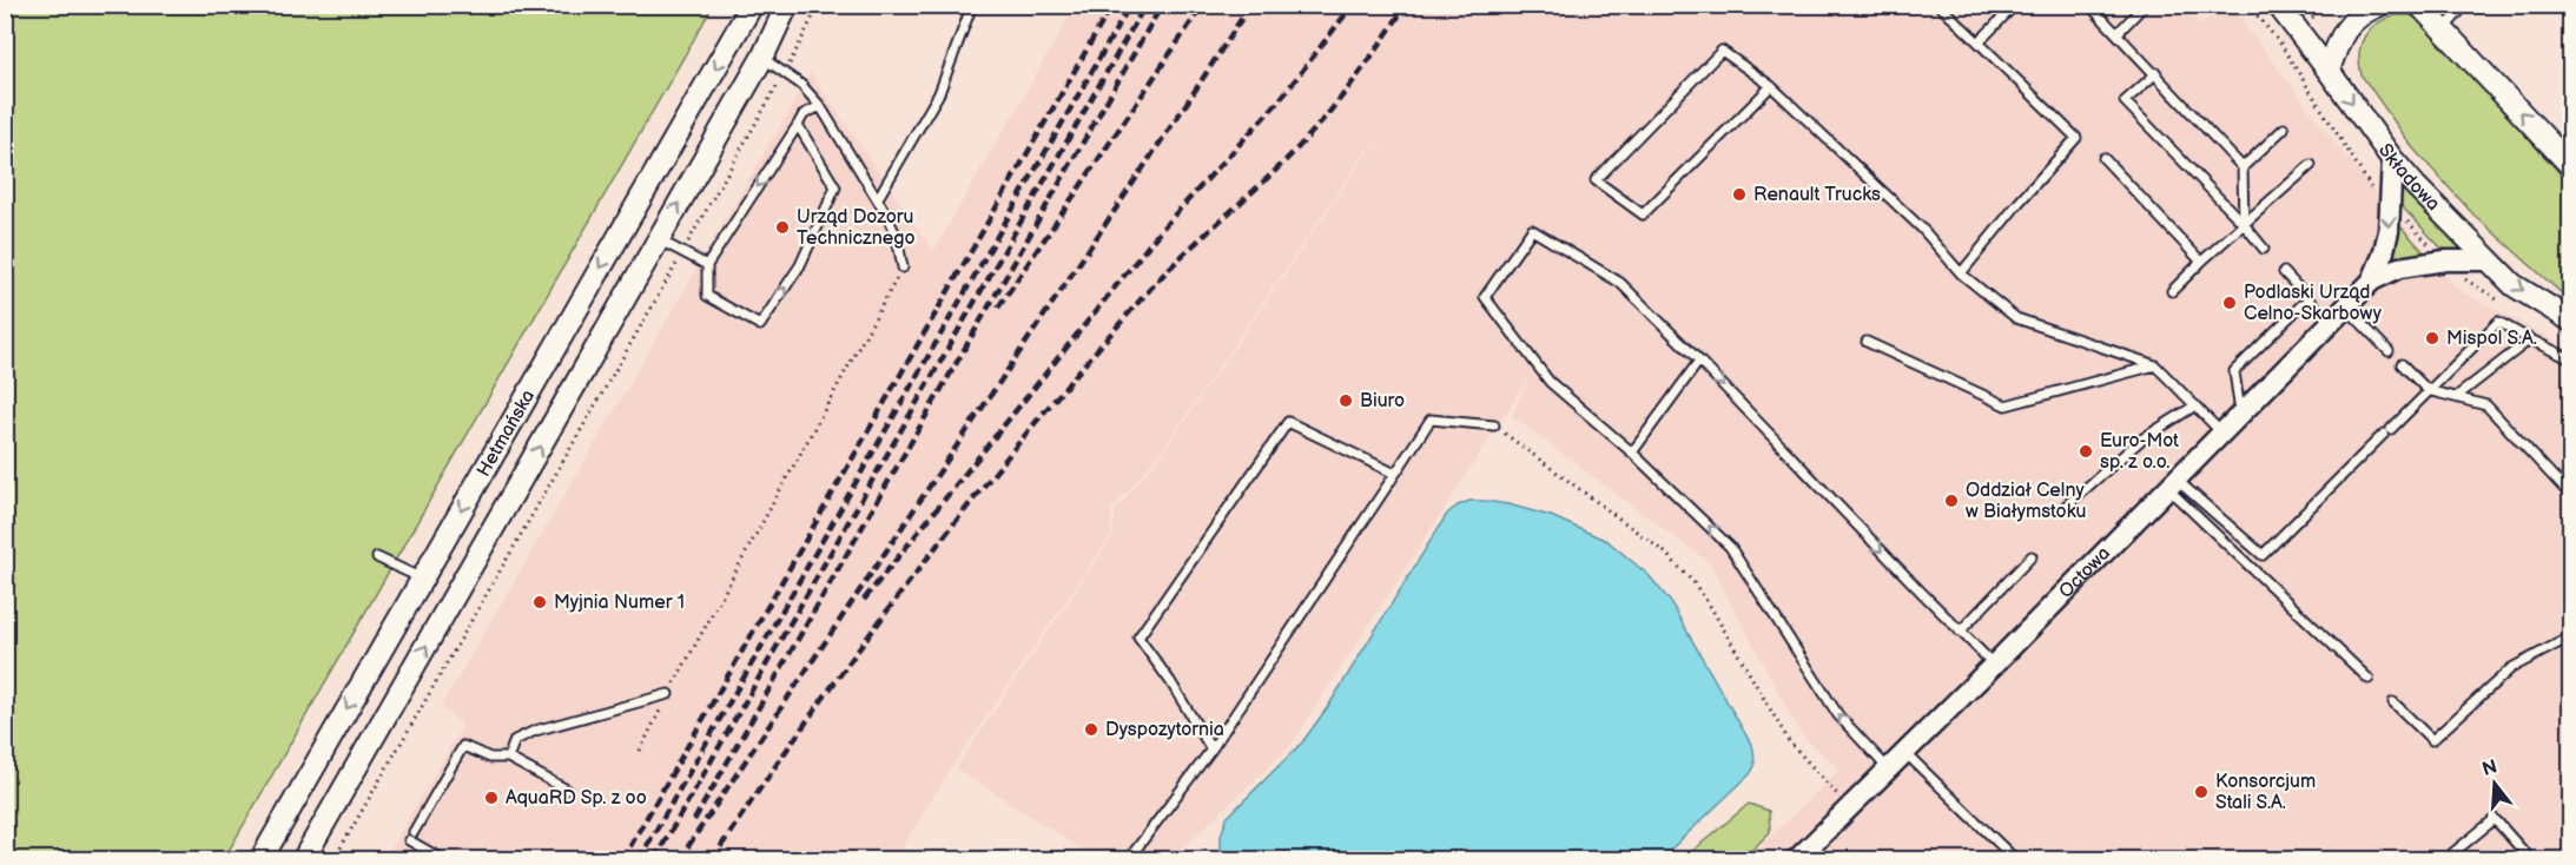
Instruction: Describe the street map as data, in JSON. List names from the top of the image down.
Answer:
{
  "streets": {
    "main road": ["Składowa", "Hetmańska"],
    "street": ["Octowa"]
  },
  "crossings": [
    ["Składowa", "Octowa"]
  ],
  "places": [
    "Renault Trucks",
    "Urząd Dozoru Technicznego",
    "Podlaski Urząd Celno-Skarbowy",
    "Mispol S.A.",
    "Biuro",
    "Euro-Mot sp. z o.o.",
    "Oddział Celny w Białymstoku",
    "Myjnia Numer 1",
    "Dyspozytornia",
    "Konsorcjum Stali S.A.",
    "AquaRD Sp. z oo"
  ],
  "north": "top"
}
